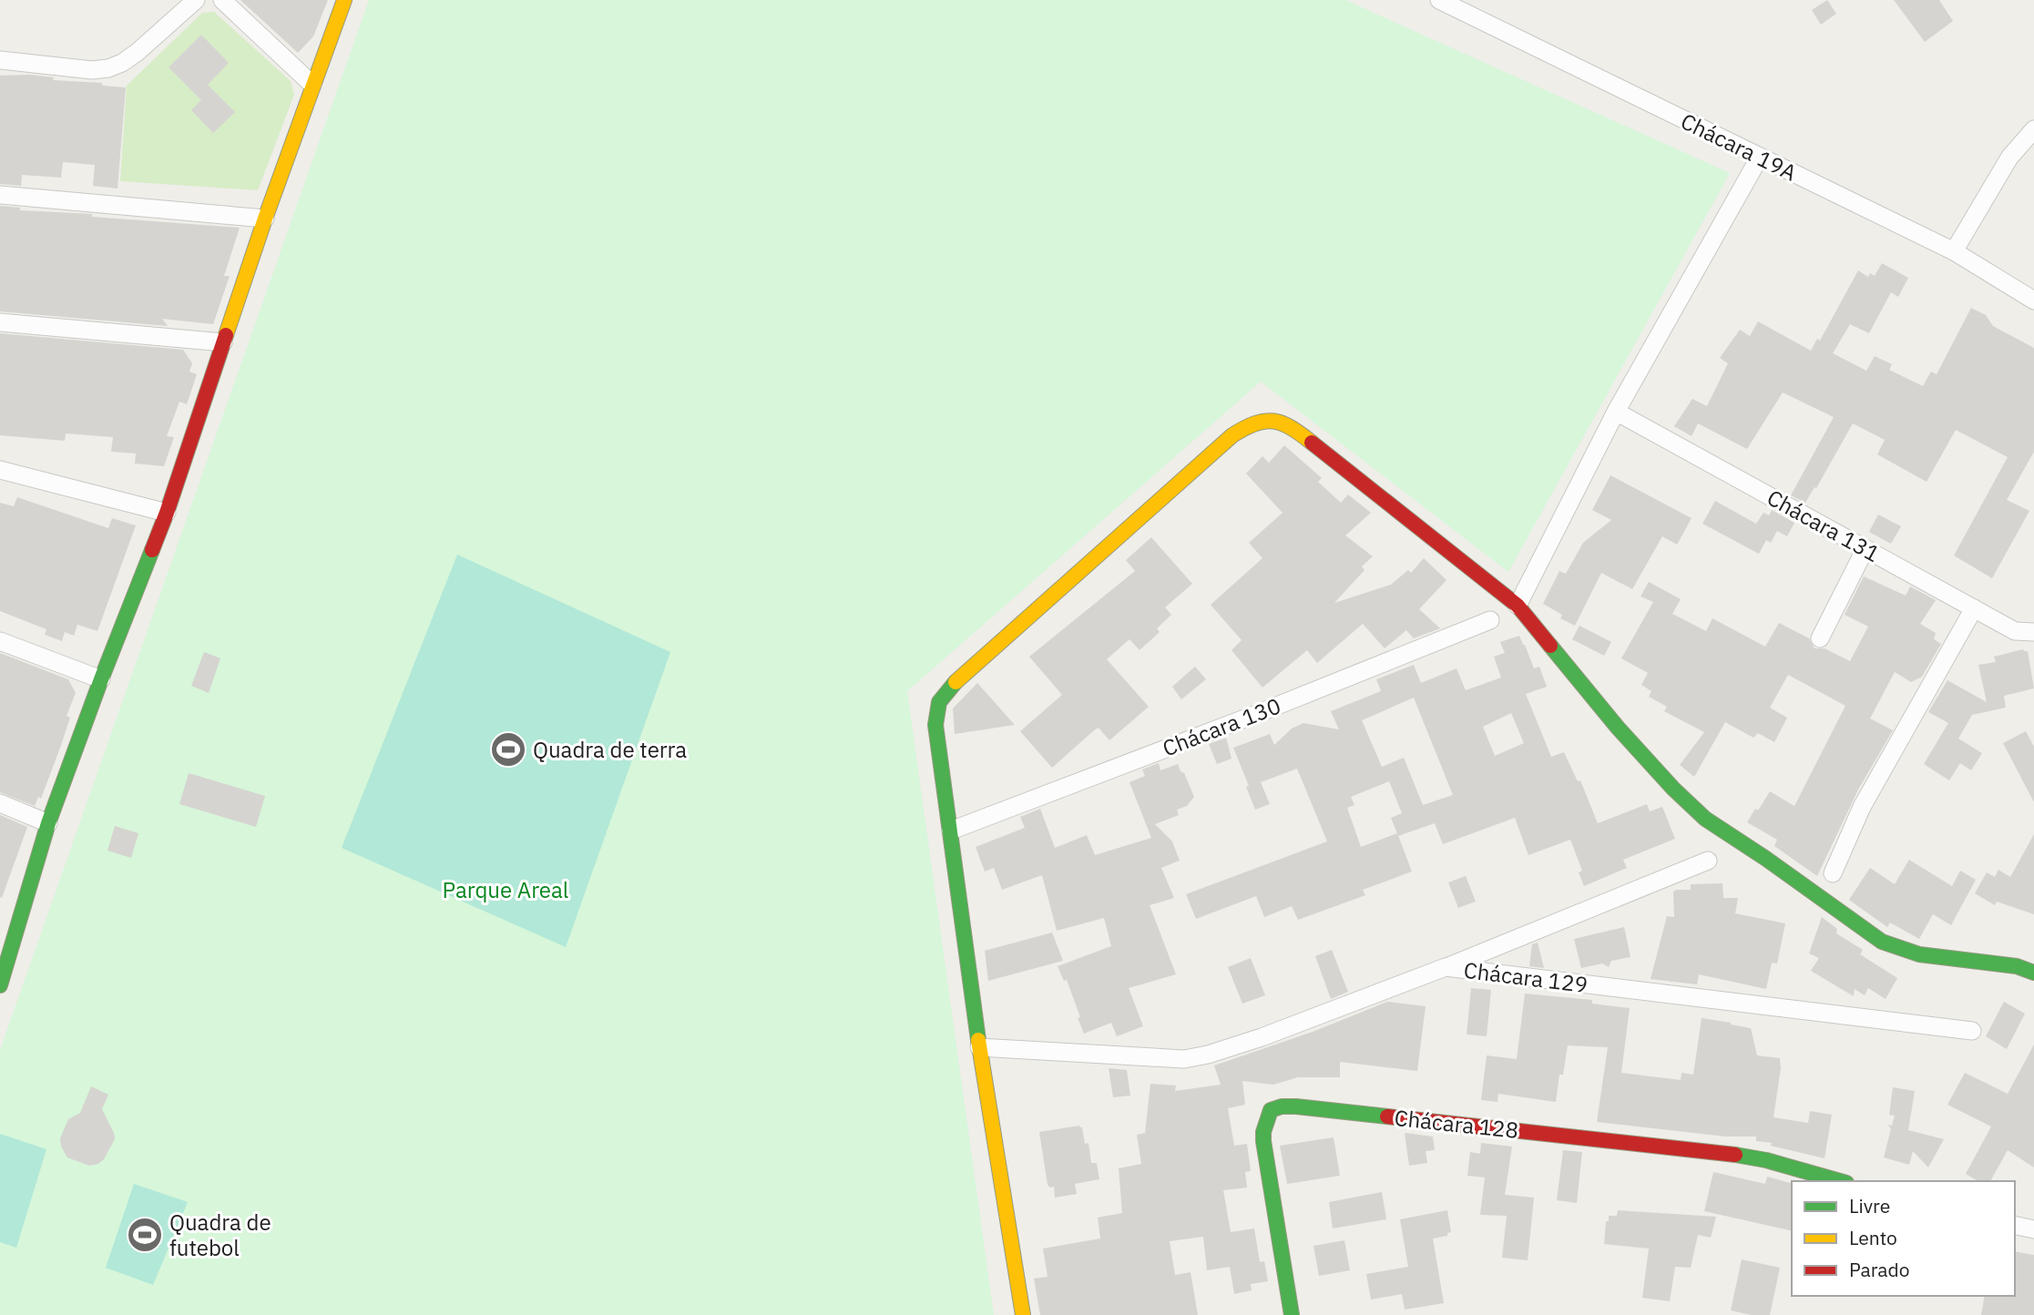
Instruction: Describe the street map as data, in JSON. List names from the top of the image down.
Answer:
{
  "streets": {
    "street": [
      "Chácara 19A",
      "Chácara 131",
      "Chácara 130",
      "Chácara 129",
      "Chácara 128"
    ]
  },
  "parks": ["Parque Areal"],
  "places": {
    "sports": ["Quadra de terra", "Quadra de futebol"]
  },
  "legend": ["Livre", "Lento", "Parado"]
}
